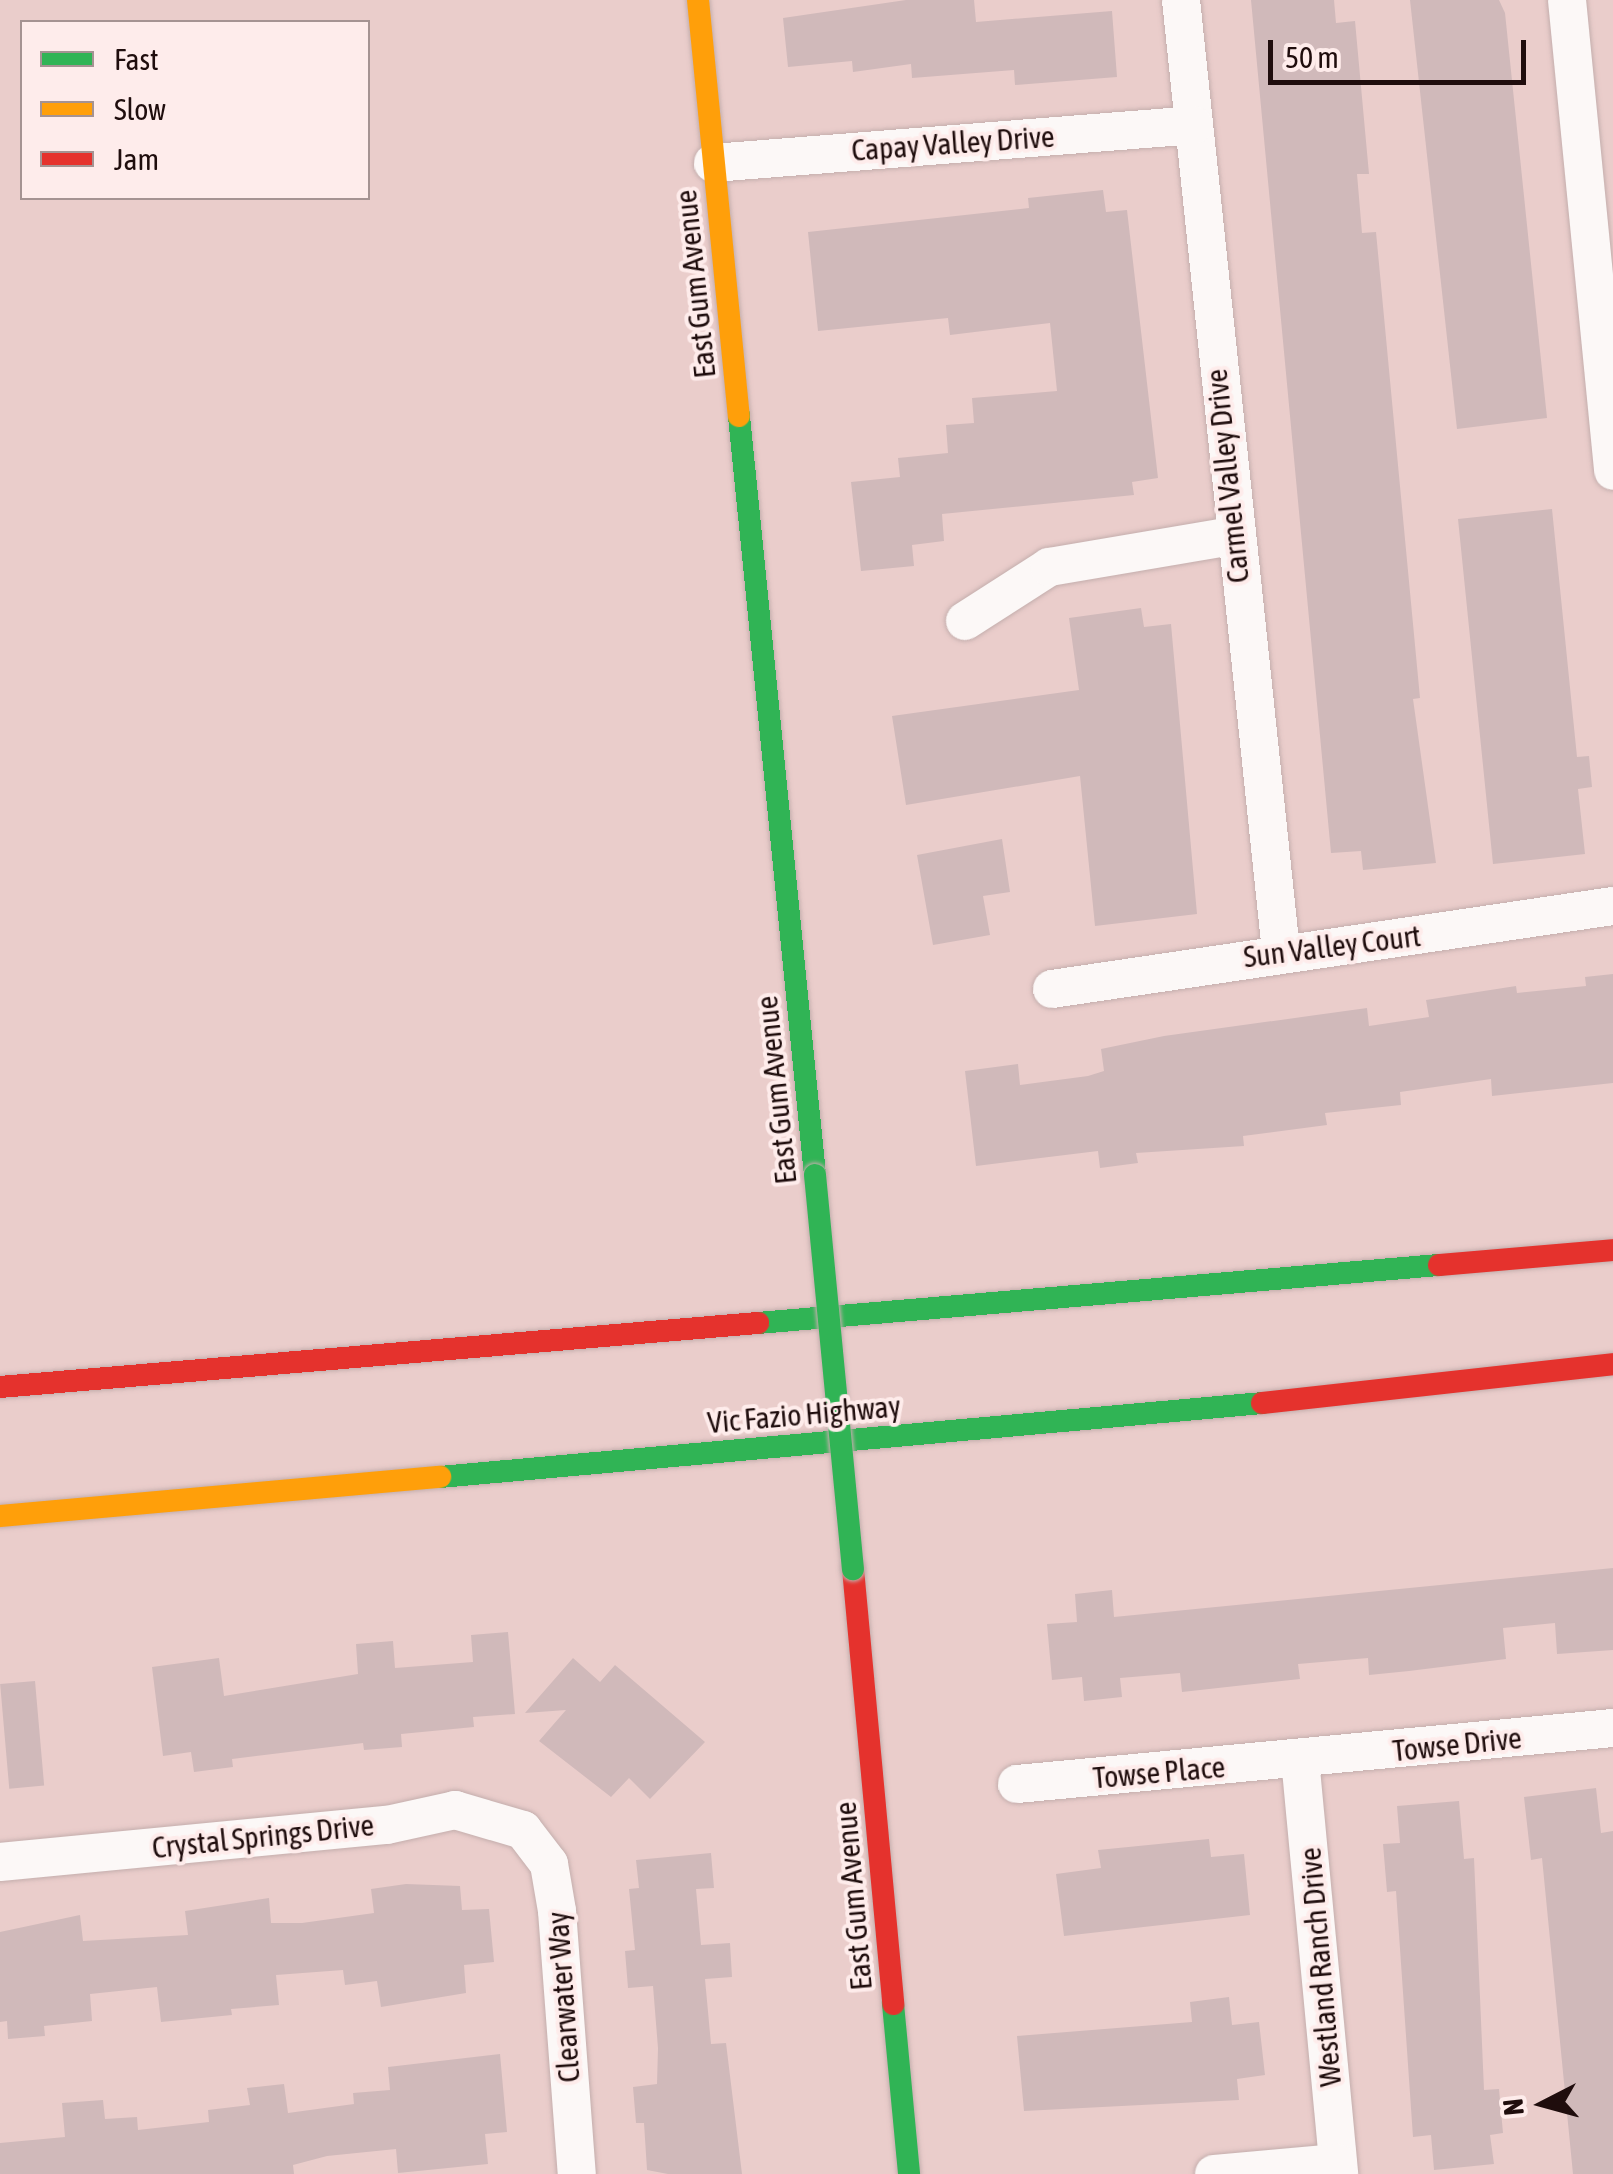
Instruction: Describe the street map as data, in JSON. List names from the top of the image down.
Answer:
{
  "streets": {
    "main road": ["East Gum Avenue", "Vic Fazio Highway"],
    "street": [
      "Capay Valley Drive",
      "Carmel Valley Drive",
      "Sun Valley Court",
      "Towse Drive",
      "Towse Place",
      "Crystal Springs Drive",
      "Westland Ranch Drive",
      "Clearwater Way"
    ]
  },
  "crossings": [
    ["Capay Valley Drive", "East Gum Avenue"],
    ["Capay Valley Drive", "Carmel Valley Drive"],
    ["Carmel Valley Drive", "Sun Valley Court"],
    ["Towse Drive", "Towse Place"],
    ["Towse Drive", "Westland Ranch Drive"],
    ["Towse Place", "Westland Ranch Drive"],
    ["Crystal Springs Drive", "Clearwater Way"]
  ],
  "legend": ["Fast", "Slow", "Jam"],
  "scale_bar": "50 m",
  "north": "left"
}
